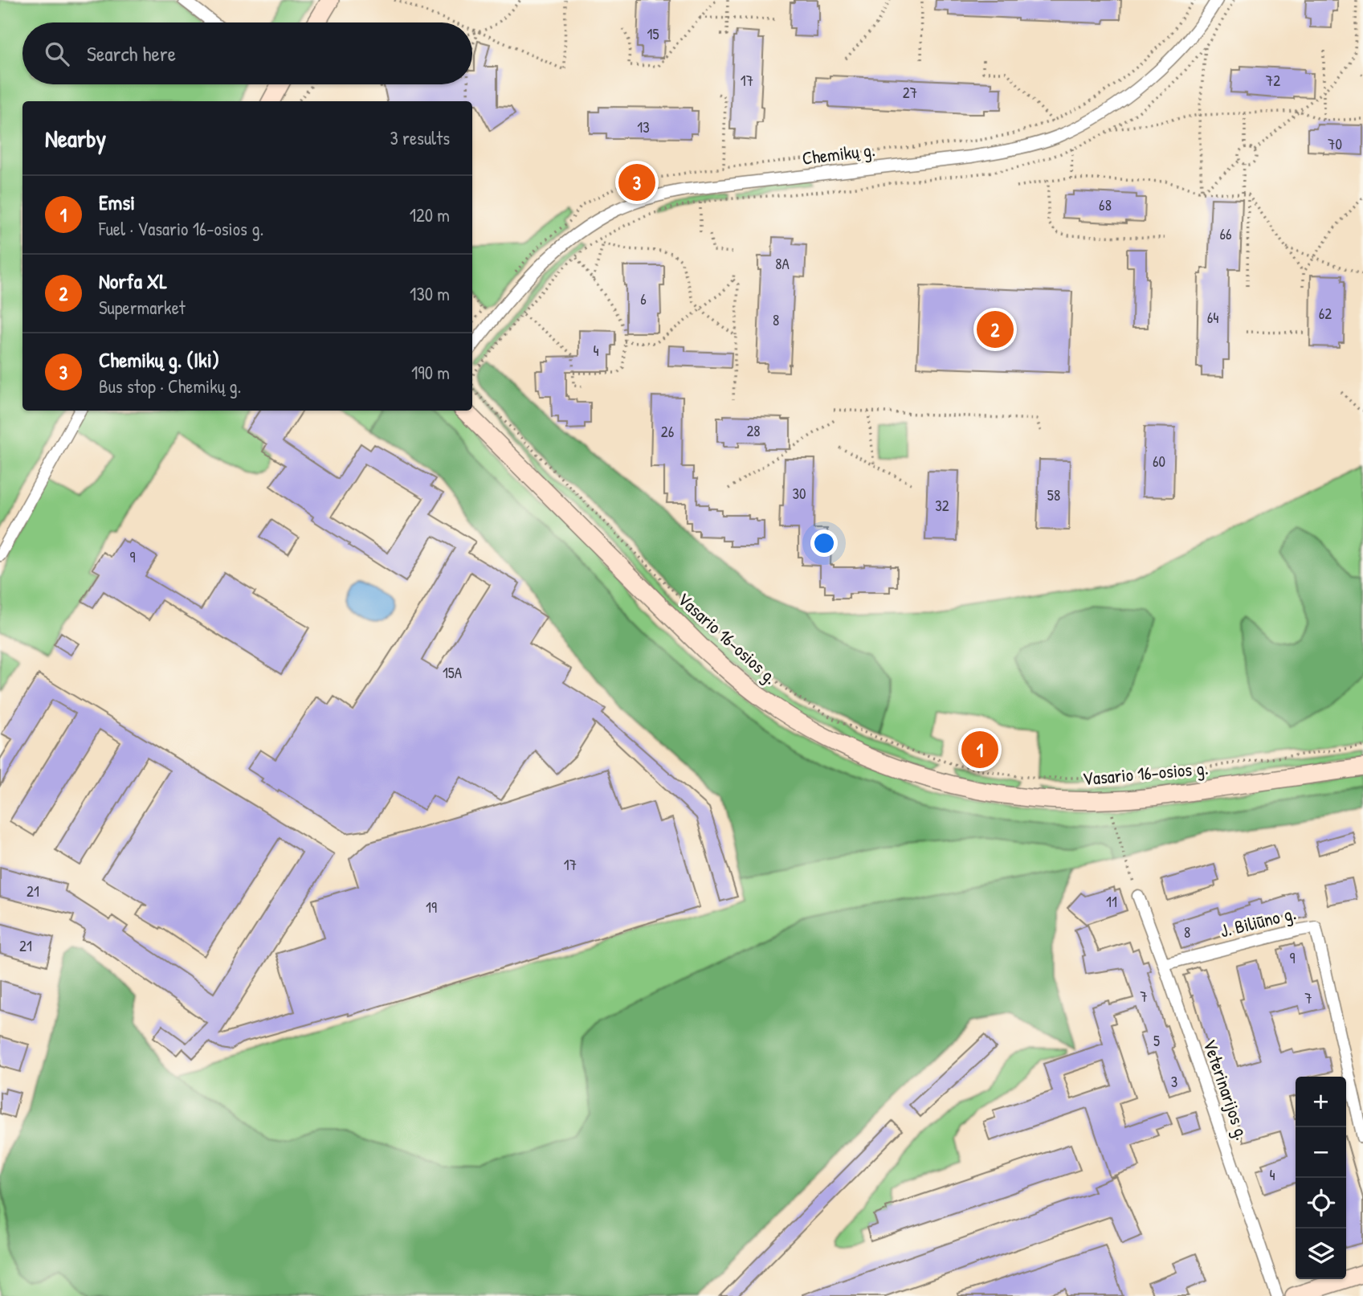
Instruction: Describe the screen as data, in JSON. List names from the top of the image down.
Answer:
{
  "streets": {
    "main road": ["Vasario 16-osios g."],
    "street": ["Chemikų g.", "J. Biliūno g.", "Veterinarijos g."]
  },
  "crossings": [
    ["J. Biliūno g.", "Veterinarijos g."]
  ],
  "house_numbers": [
    "15",
    "17",
    "72",
    "27",
    "13",
    "70",
    "68",
    "66",
    "8A",
    "6",
    "62",
    "64",
    "8",
    "4",
    "28",
    "26",
    "60",
    "30",
    "58",
    "32",
    "9",
    "15A",
    "17",
    "21",
    "11",
    "19",
    "8",
    "21",
    "9",
    "7",
    "7",
    "5",
    "3",
    "4"
  ],
  "page": {
    "search": "Search here",
    "heading": ["Nearby", "3 results"],
    "pins": ["3", "2", "1"],
    "list": [
      {
        "mark": "1",
        "name": "Emsi",
        "note": "Fuel · Vasario 16-osios g.",
        "value": "120 m"
      },
      {
        "mark": "2",
        "name": "Norfa XL",
        "note": "Supermarket",
        "value": "130 m"
      },
      {
        "mark": "3",
        "name": "Chemikų g. (Iki)",
        "note": "Bus stop · Chemikų g.",
        "value": "190 m"
      }
    ],
    "map_buttons": ["+", "−"]
  }
}
